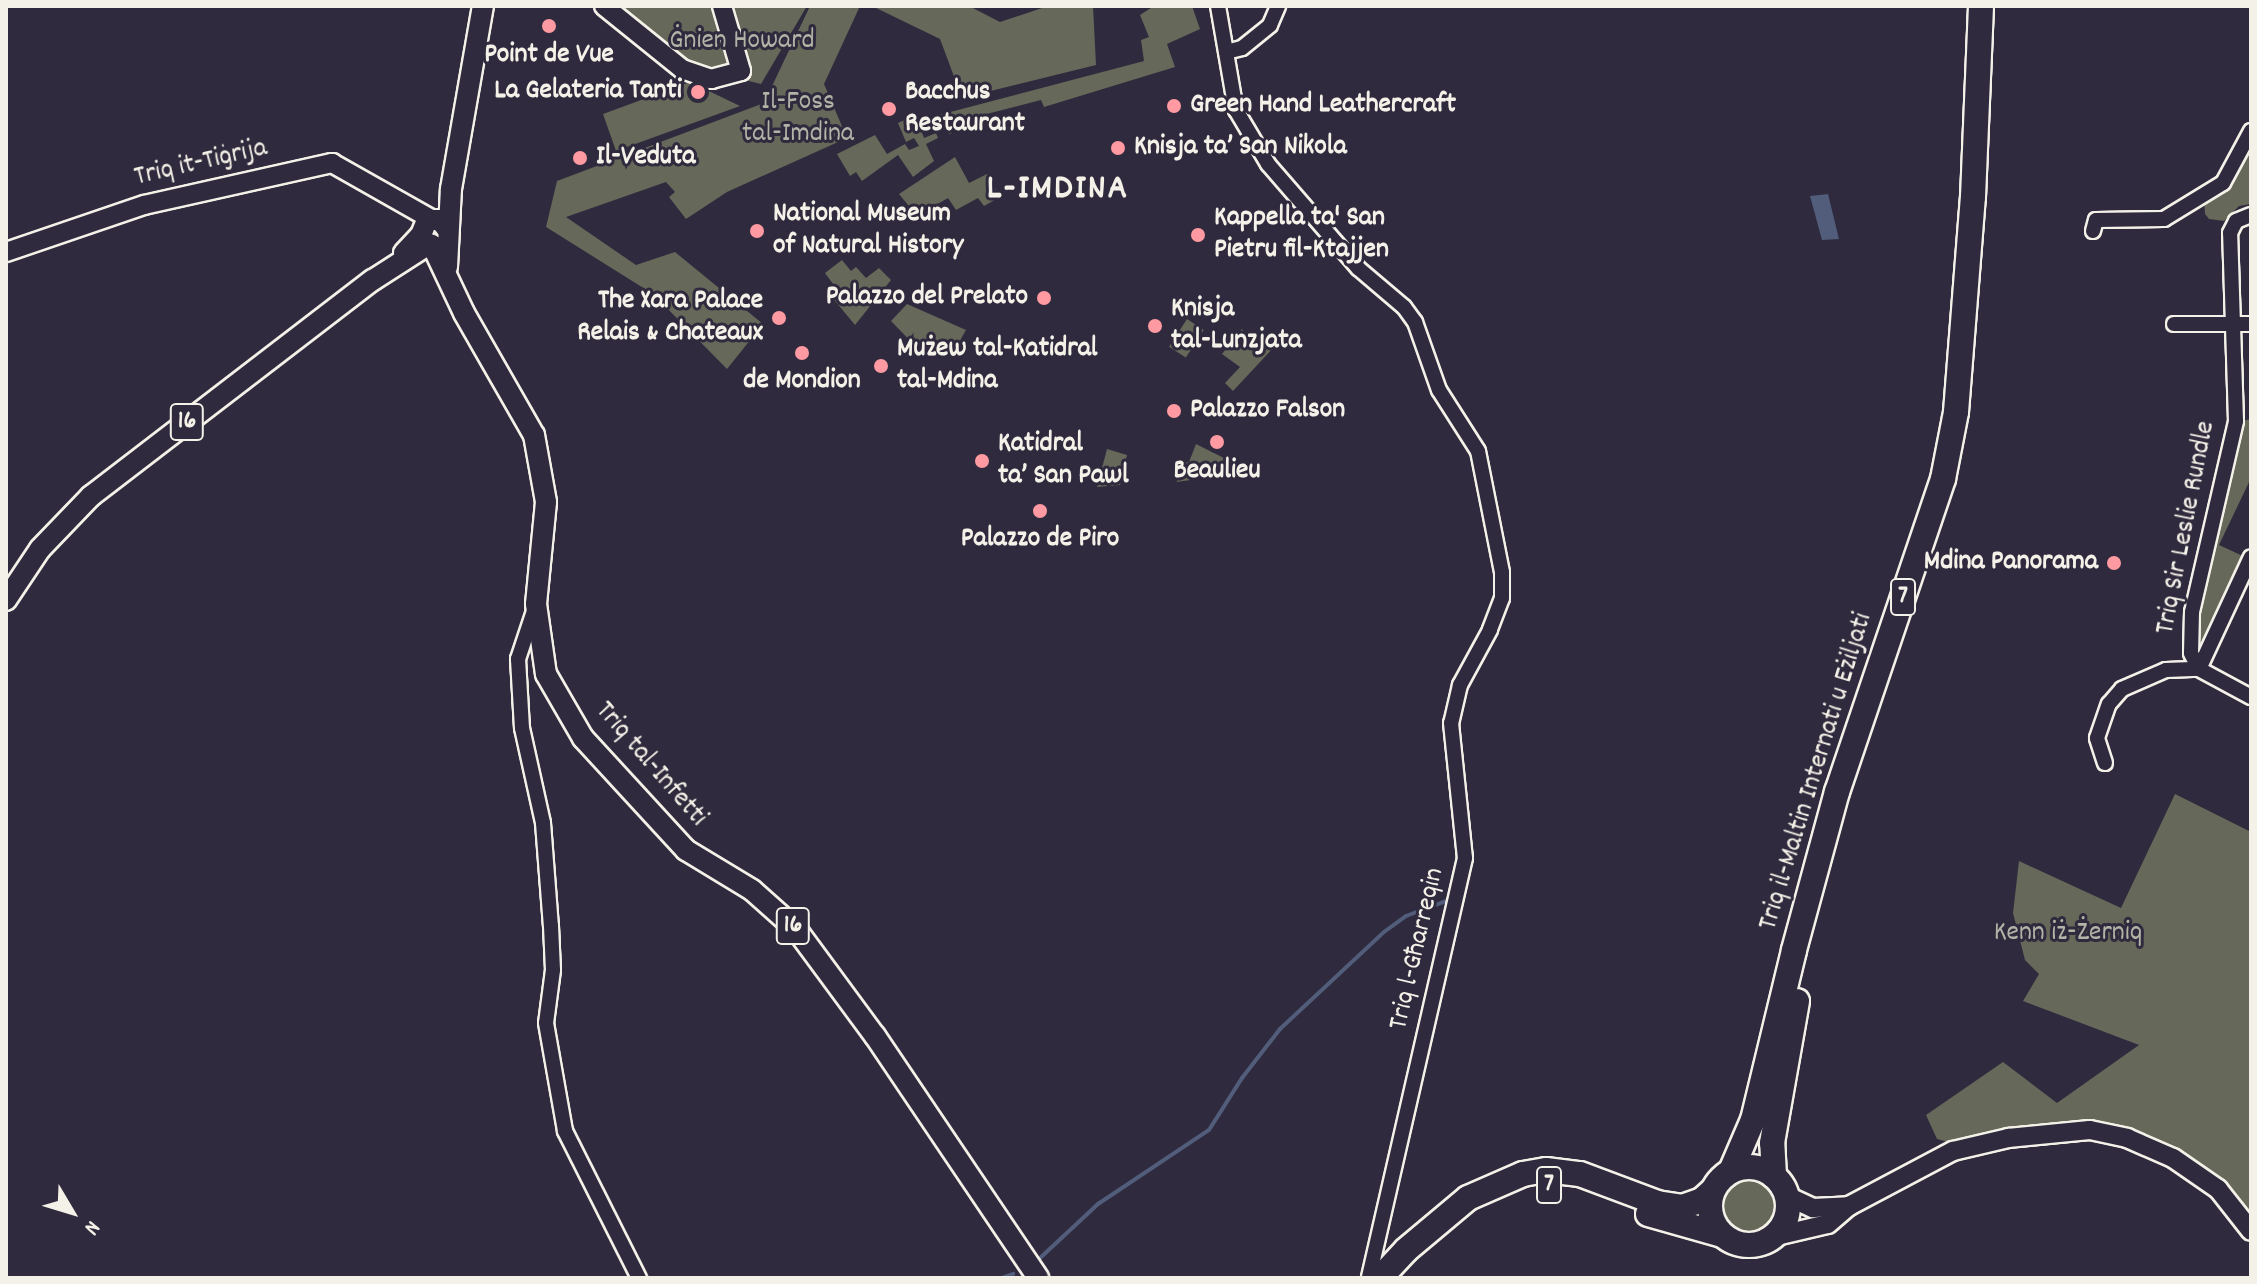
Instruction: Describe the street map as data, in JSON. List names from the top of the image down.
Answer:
{
  "streets": {
    "highway": ["7", "Triq il-Maltin Internati u Eżiljati"],
    "main road": ["16", "Triq tal-Infetti"],
    "street": ["Triq it-Tiġrija", "Triq Sir Leslie Rundle", "Triq l-Għarreqin"]
  },
  "crossings": [
    ["Triq it-Tiġrija", "16"],
    ["Triq it-Tiġrija", "Triq tal-Infetti"],
    ["16", "Triq tal-Infetti"],
    ["7", "Triq il-Maltin Internati u Eżiljati"]
  ],
  "districts": ["L-IMDINA"],
  "parks": ["Ġnien Howard", "Il-Foss tal-Imdina", "Kenn iż-Żerniq"],
  "places": [
    "Point de Vue",
    "La Gelateria Tanti",
    "Green Hand Leathercraft",
    "Bacchus Restaurant",
    "Knisja ta’ San Nikola",
    "Il-Veduta",
    "National Museum of Natural History",
    "Kappella ta' San Pietru fil-Ktajjen",
    "Palazzo del Prelato",
    "The Xara Palace Relais & Chateaux",
    "Knisja tal-Lunzjata",
    "de Mondion",
    "Mużew tal-Katidral tal-Mdina",
    "Palazzo Falson",
    "Beaulieu",
    "Katidral ta’ San Pawl",
    "Palazzo de Piro",
    "Mdina Panorama"
  ],
  "north": "bottom right"
}
